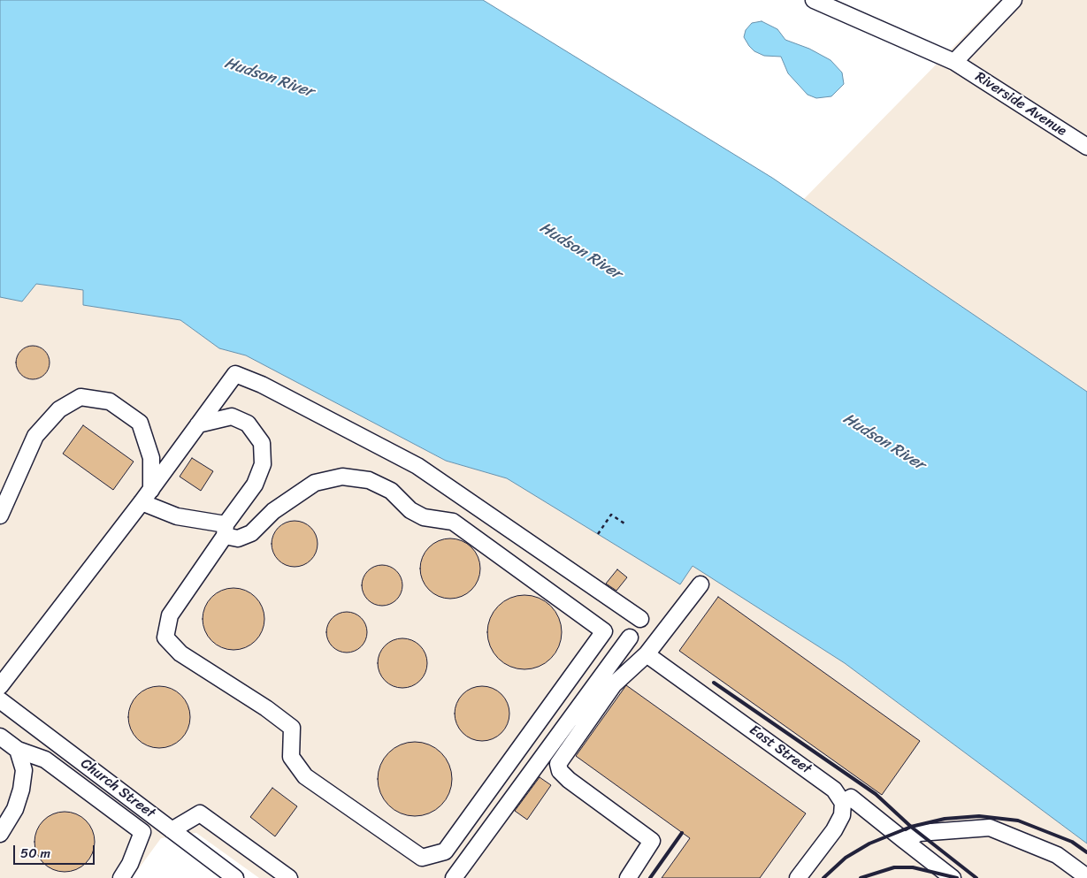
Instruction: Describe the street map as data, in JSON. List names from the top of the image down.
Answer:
{
  "streets": {
    "street": ["Riverside Avenue", "East Street", "Church Street"]
  },
  "water": ["Hudson River"],
  "scale_bar": "50 m"
}
